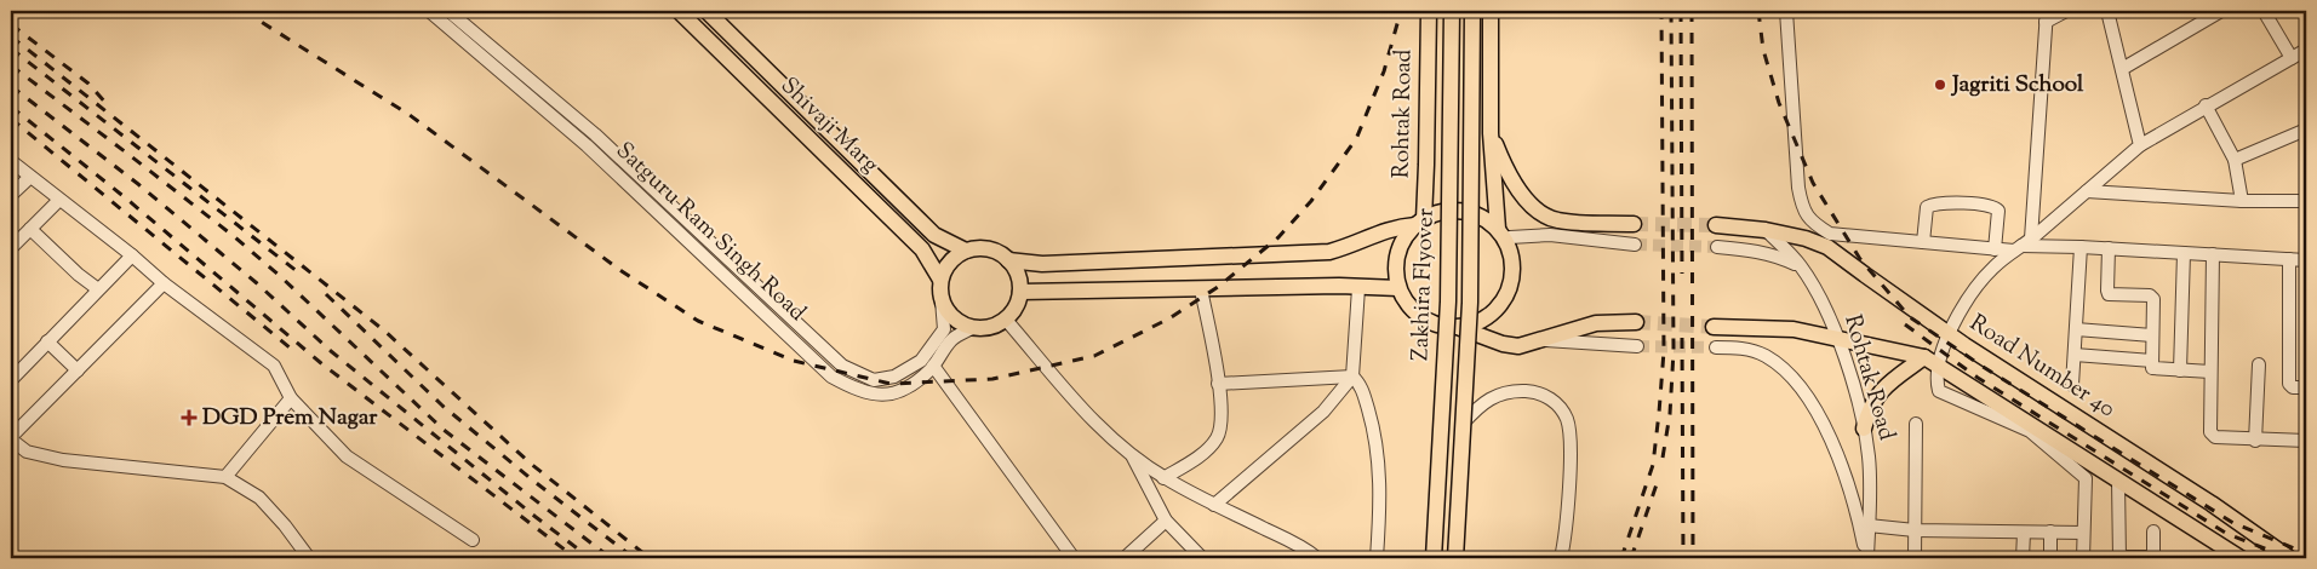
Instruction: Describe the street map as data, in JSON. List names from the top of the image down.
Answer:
{
  "streets": {
    "main road": [
      "Rohtak Road",
      "Shivaji Marg",
      "Zakhira Flyover",
      "Road Number 40"
    ],
    "street": ["Satguru Ram Singh Road"]
  },
  "crossings": [
    ["Rohtak Road", "Road Number 40"],
    ["Shivaji Marg", "Satguru Ram Singh Road"]
  ],
  "places": {
    "other": ["Jagriti School"],
    "health": ["DGD Prem Nagar"]
  }
}
